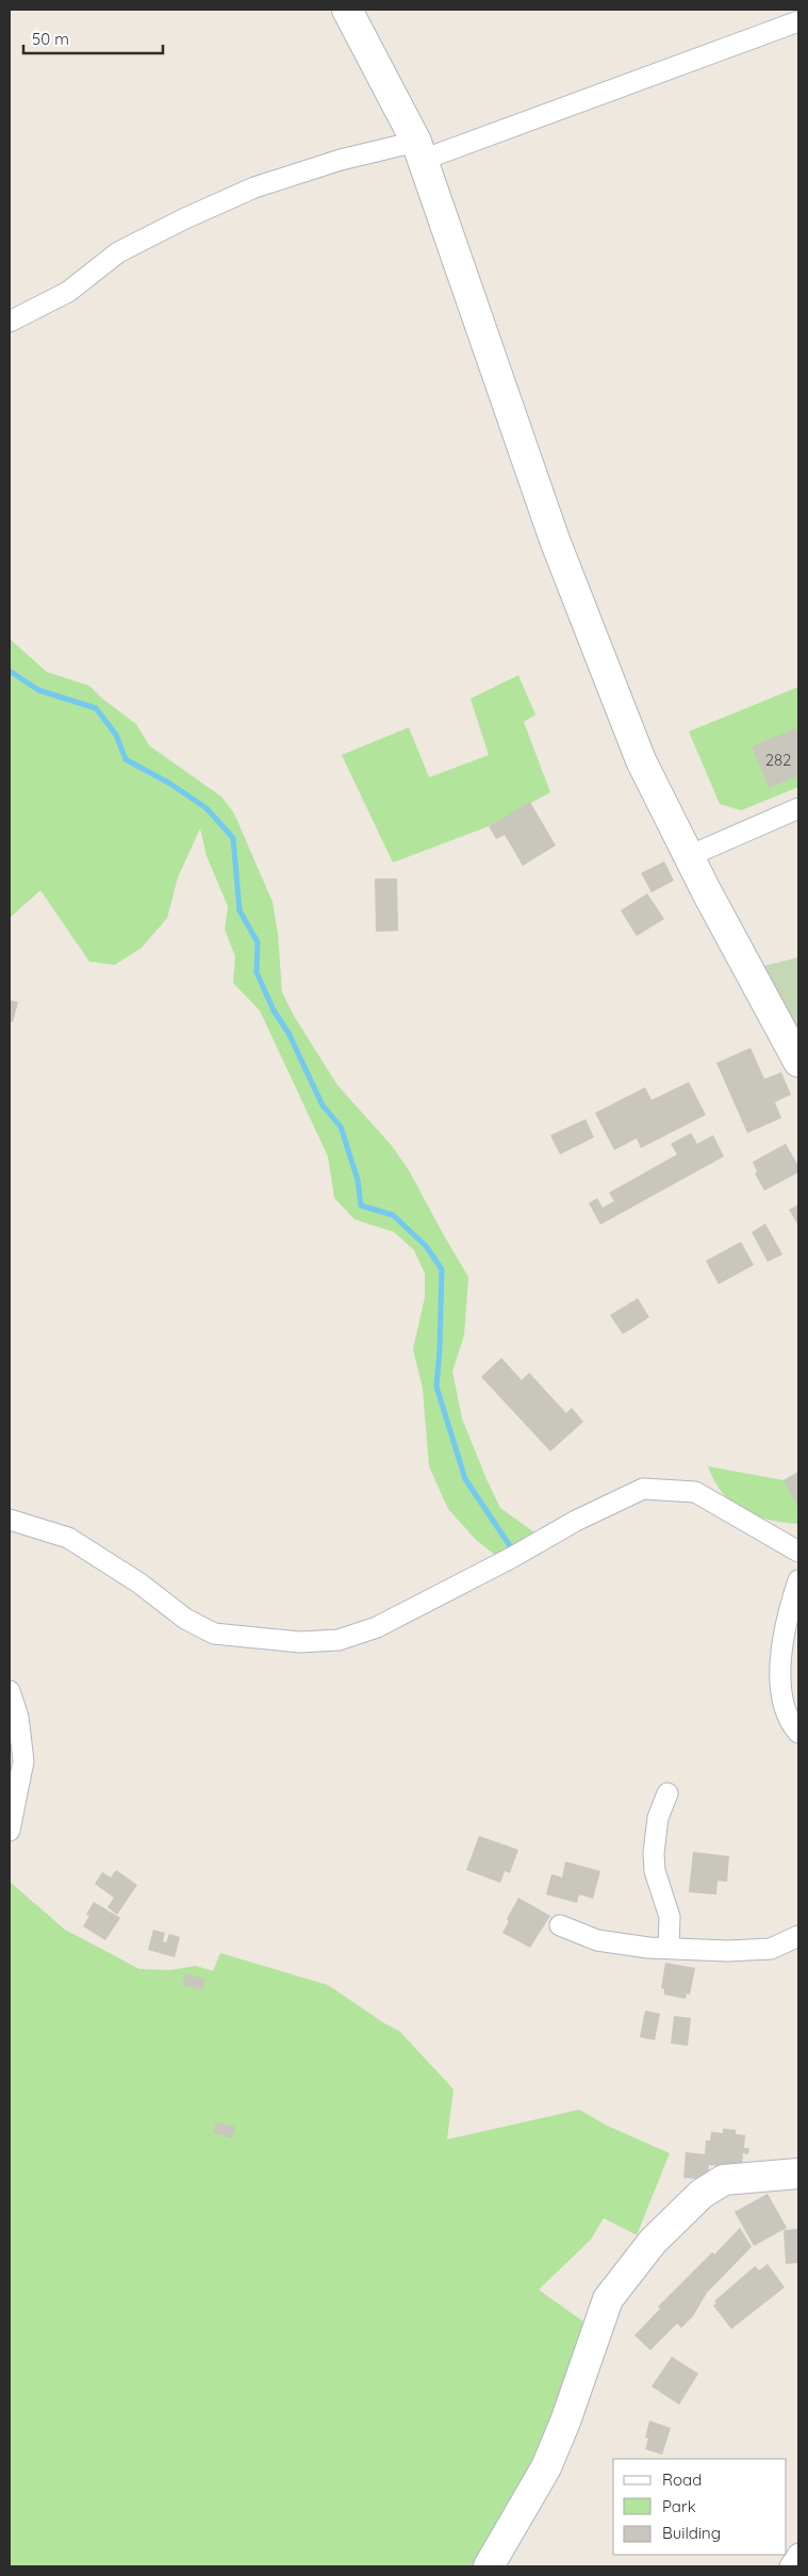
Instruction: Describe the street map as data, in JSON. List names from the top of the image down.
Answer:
{
  "house_numbers": ["282"],
  "legend": ["Road", "Park", "Building"],
  "scale_bar": "50 m"
}
